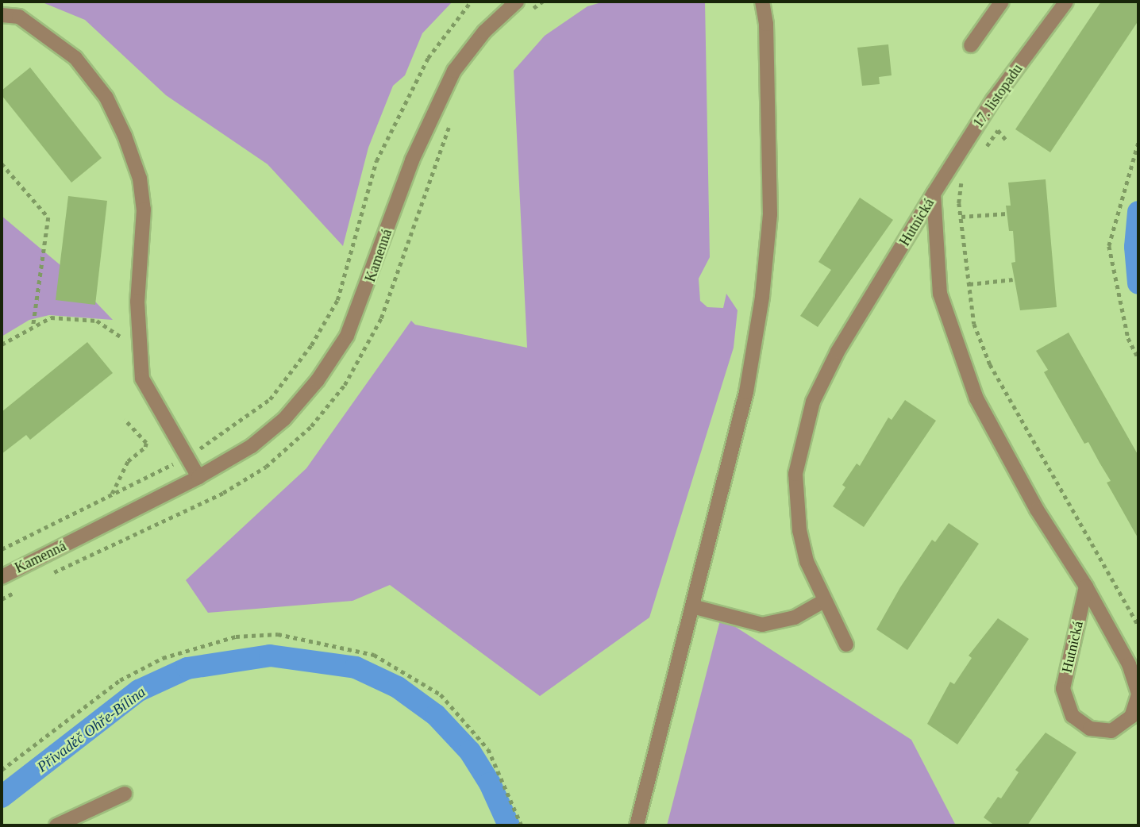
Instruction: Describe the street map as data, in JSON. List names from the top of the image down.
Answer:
{
  "streets": {
    "street": ["17. listopadu", "Hutnická", "Kamenná"]
  },
  "crossings": [
    ["17. listopadu", "Hutnická"]
  ],
  "water": ["Přivaděč Ohře-Bílina"]
}
